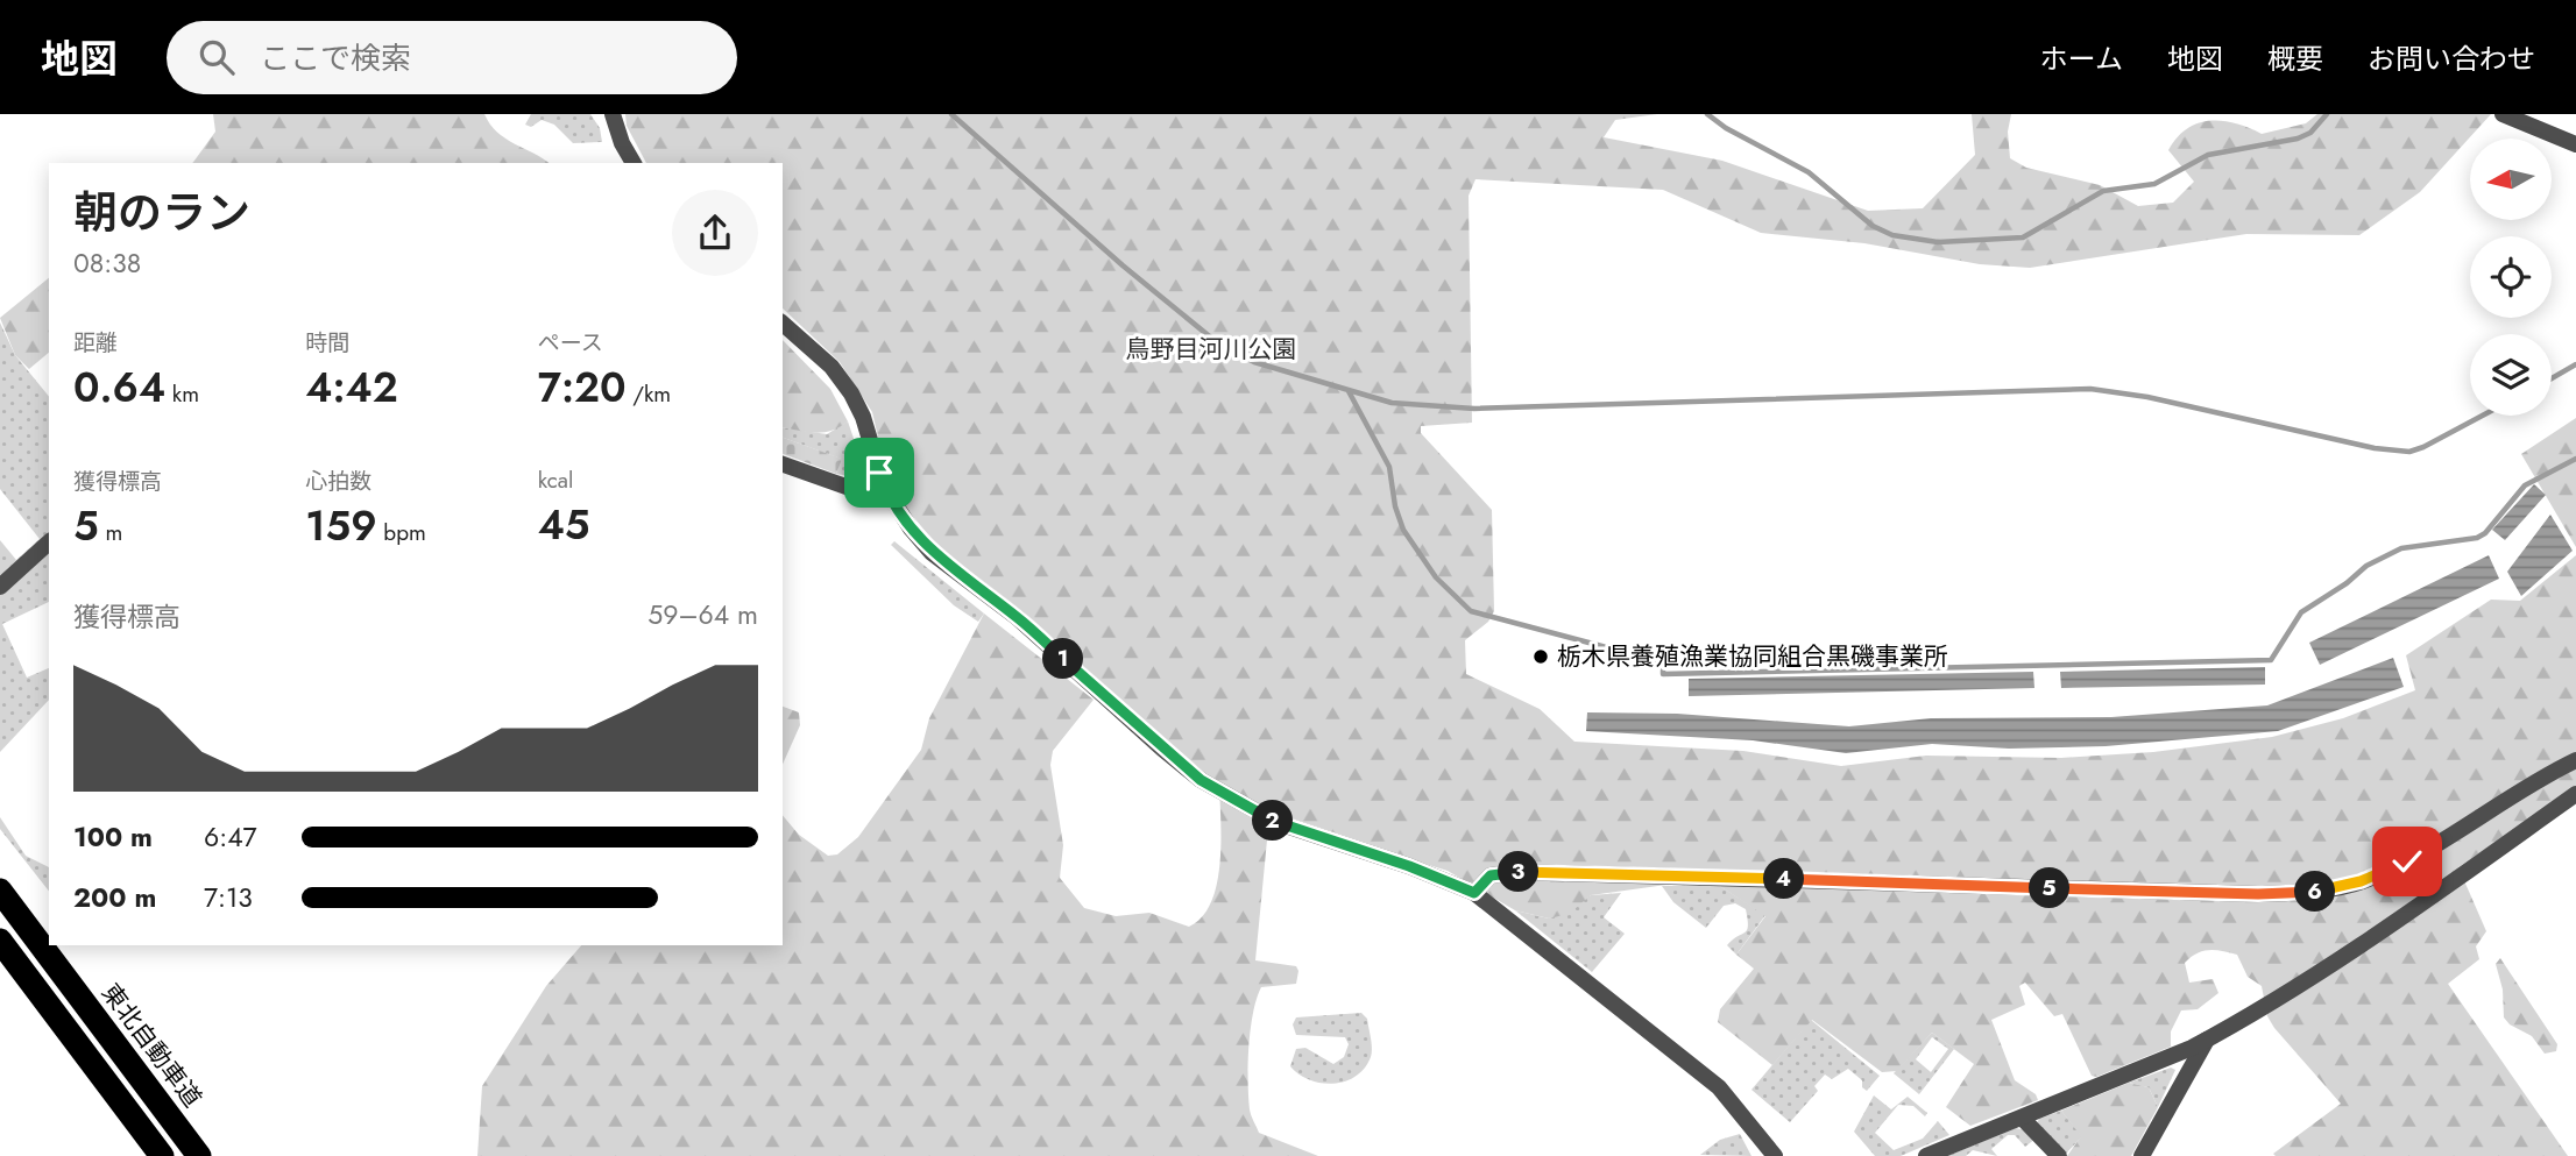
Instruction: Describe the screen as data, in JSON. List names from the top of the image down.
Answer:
{
  "streets": {
    "highway": ["東北自動車道"]
  },
  "parks": ["鳥野目河川公園"],
  "places": ["栃木県養殖漁業協同組合黒磯事業所"],
  "north": "left",
  "page": {
    "header": "地図",
    "search": "ここで検索",
    "nav": [
      "ホーム",
      "地図",
      "概要",
      "お問い合わせ"
    ],
    "heading": ["朝のラン", "08:38"],
    "stats": [
      ["距離", "0.64 km"],
      ["時間", "4:42"],
      ["ペース", "7:20 /km"],
      ["獲得標高", "5 m"],
      ["心拍数", "159 bpm"],
      ["kcal", "45"]
    ],
    "chart": ["獲得標高", "59–64 m"],
    "pins": [
      "1",
      "2",
      "3",
      "4",
      "5",
      "6"
    ],
    "list": [
      {
        "name": "100 m",
        "note": "6:47"
      },
      {
        "name": "200 m",
        "note": "7:13"
      }
    ]
  }
}
